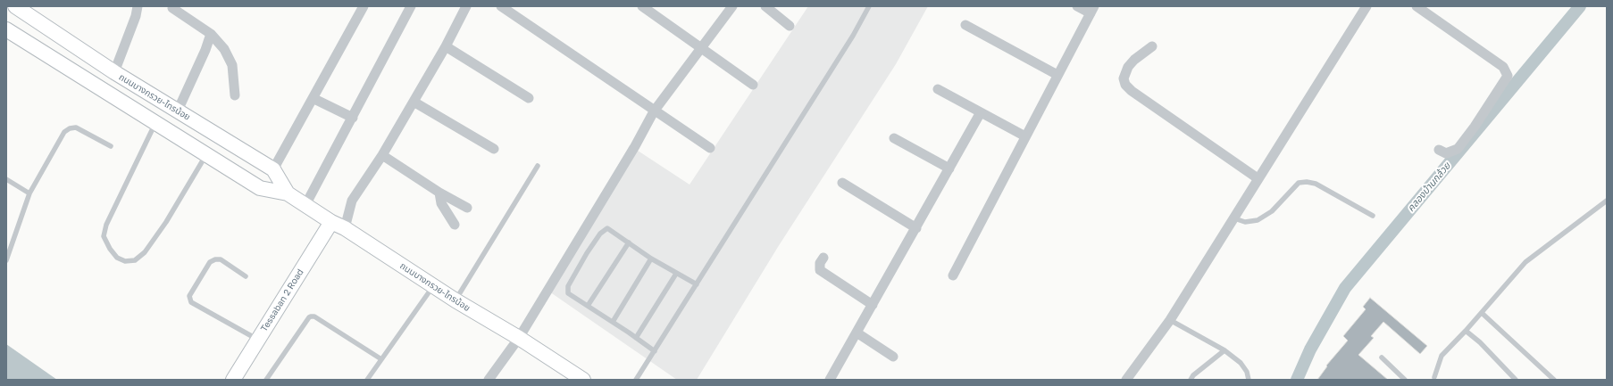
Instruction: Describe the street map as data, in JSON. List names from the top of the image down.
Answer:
{
  "streets": {
    "main road": ["ถนนบางกรวย-ไทรน้อย", "Tessaban 2 Road"]
  },
  "crossings": [
    ["ถนนบางกรวย-ไทรน้อย", "Tessaban 2 Road"]
  ],
  "water": ["คลองบ้านกล้วย"]
}
